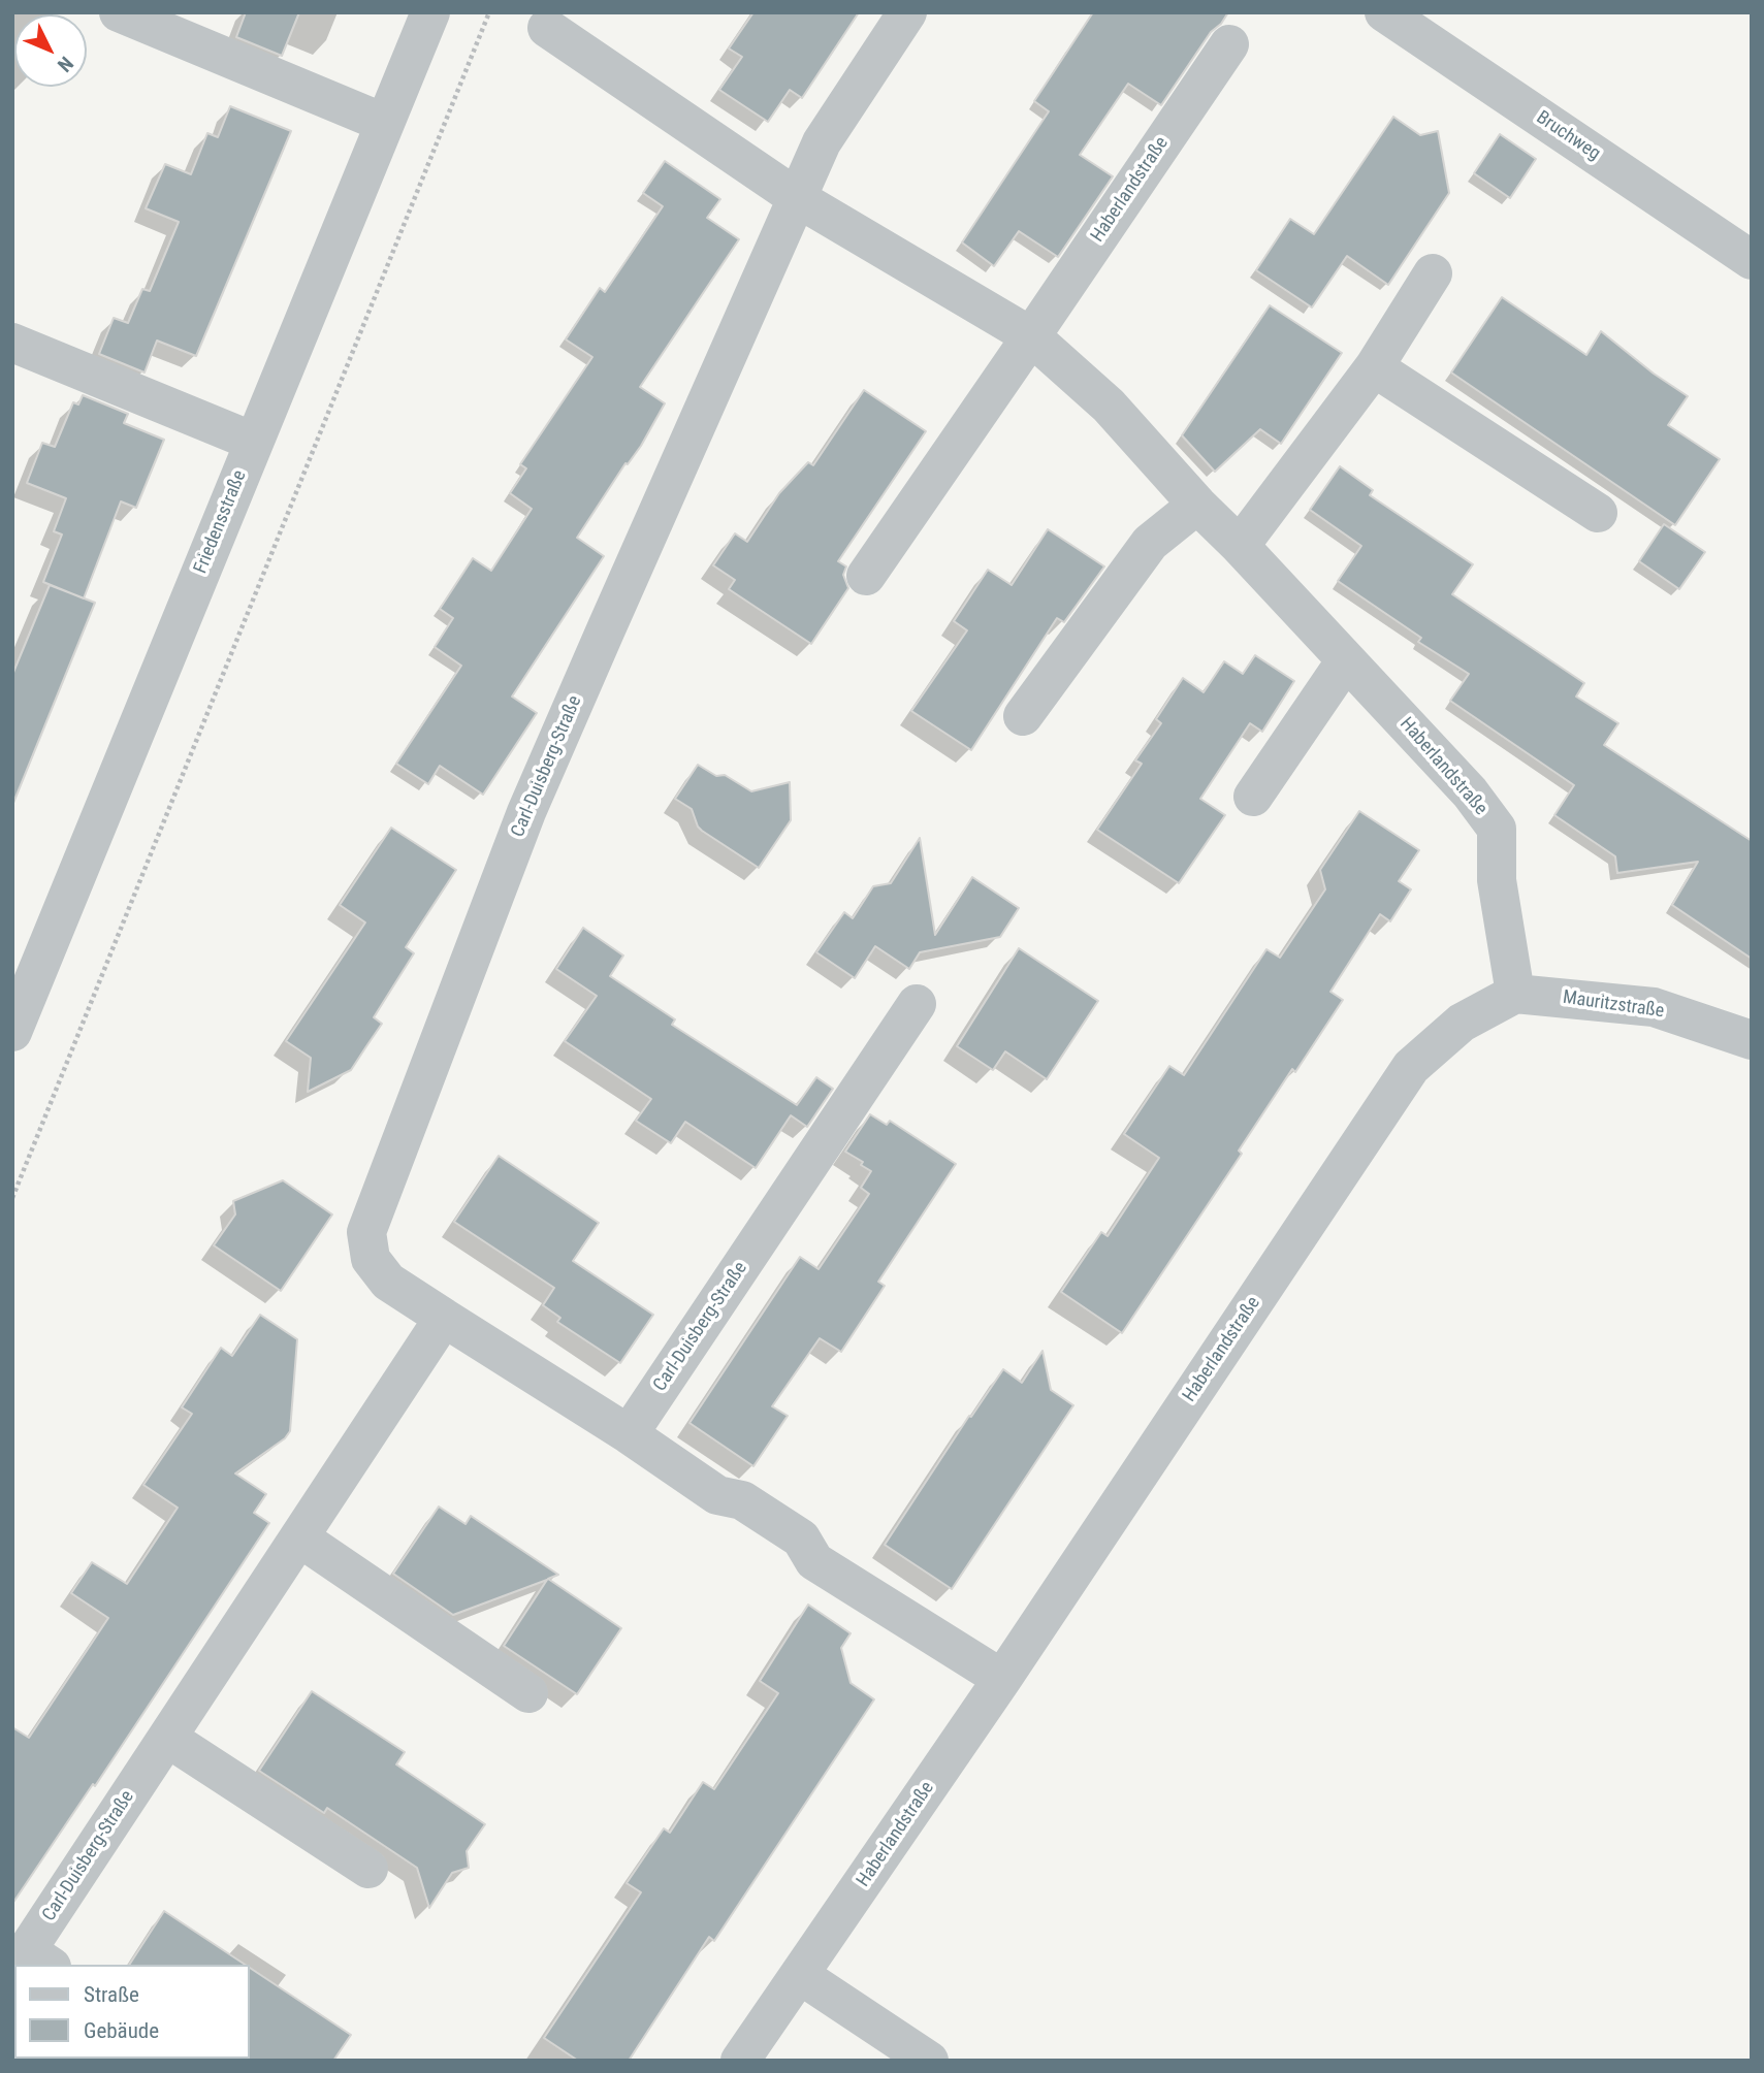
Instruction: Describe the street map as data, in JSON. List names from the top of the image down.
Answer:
{
  "streets": {
    "street": [
      "Bruchweg",
      "Haberlandstraße",
      "Friedensstraße",
      "Carl-Duisberg-Straße",
      "Mauritzstraße"
    ]
  },
  "crossings": [
    ["Haberlandstraße", "Carl-Duisberg-Straße"],
    ["Haberlandstraße", "Mauritzstraße"]
  ],
  "legend": ["Straße", "Gebäude"],
  "north": "bottom right"
}
